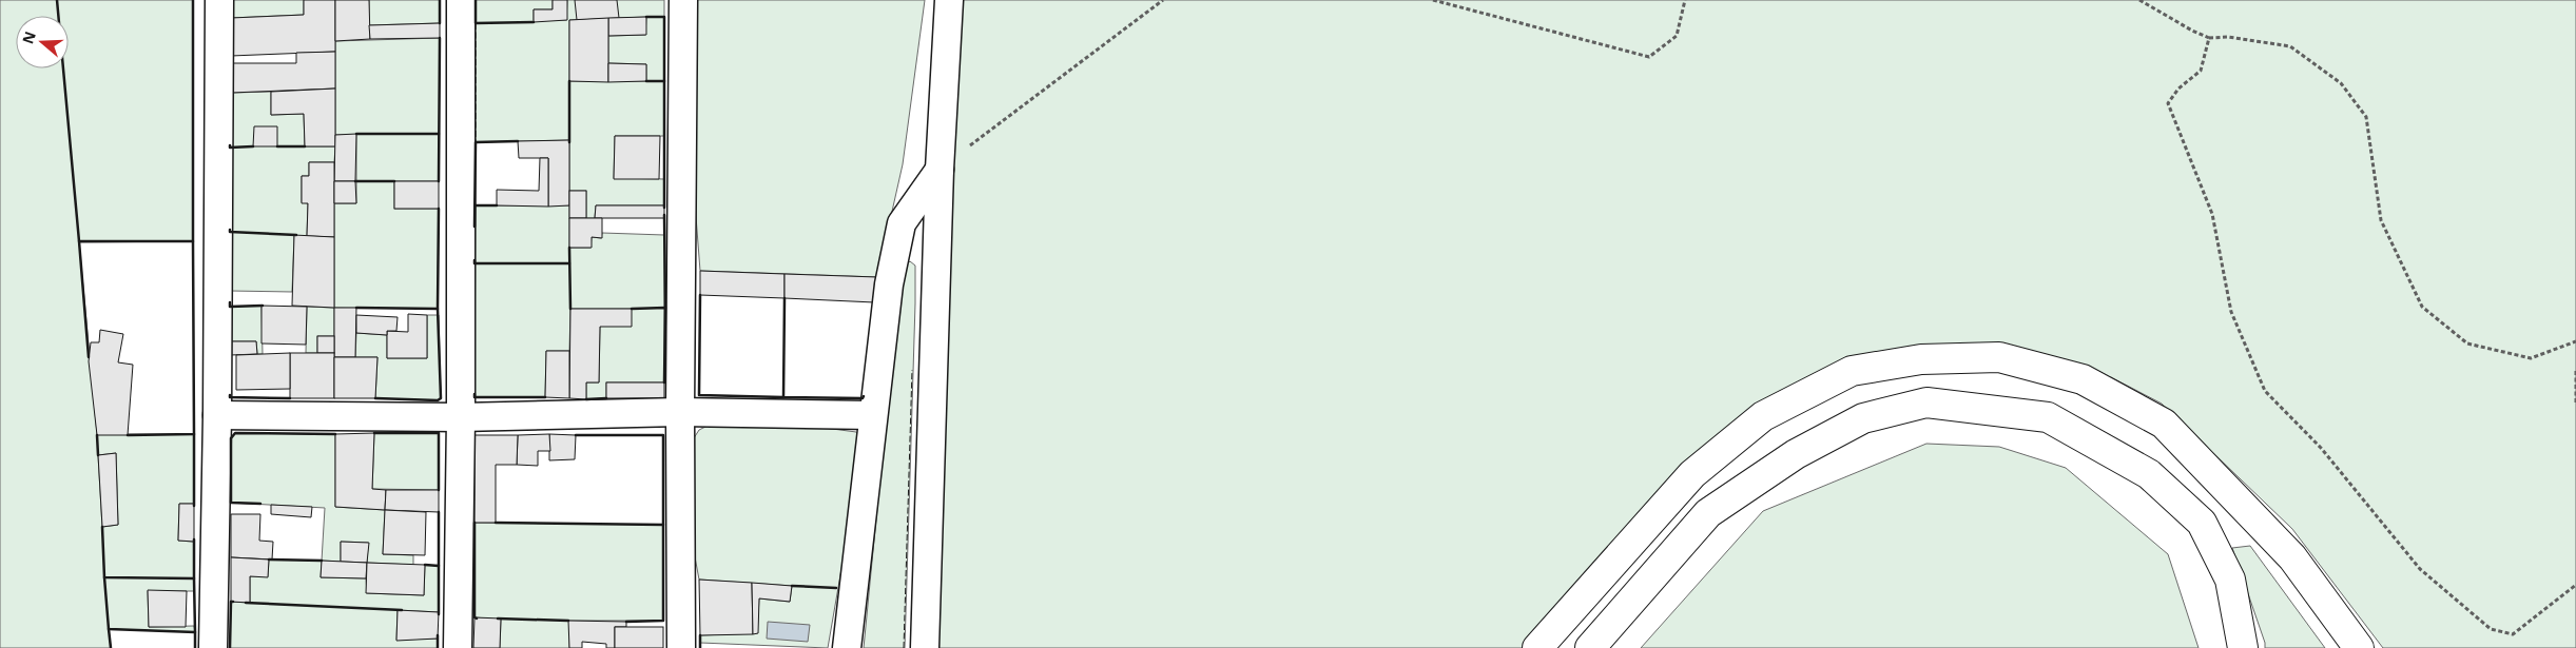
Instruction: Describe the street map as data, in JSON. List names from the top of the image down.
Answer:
{
  "north": "left"
}
